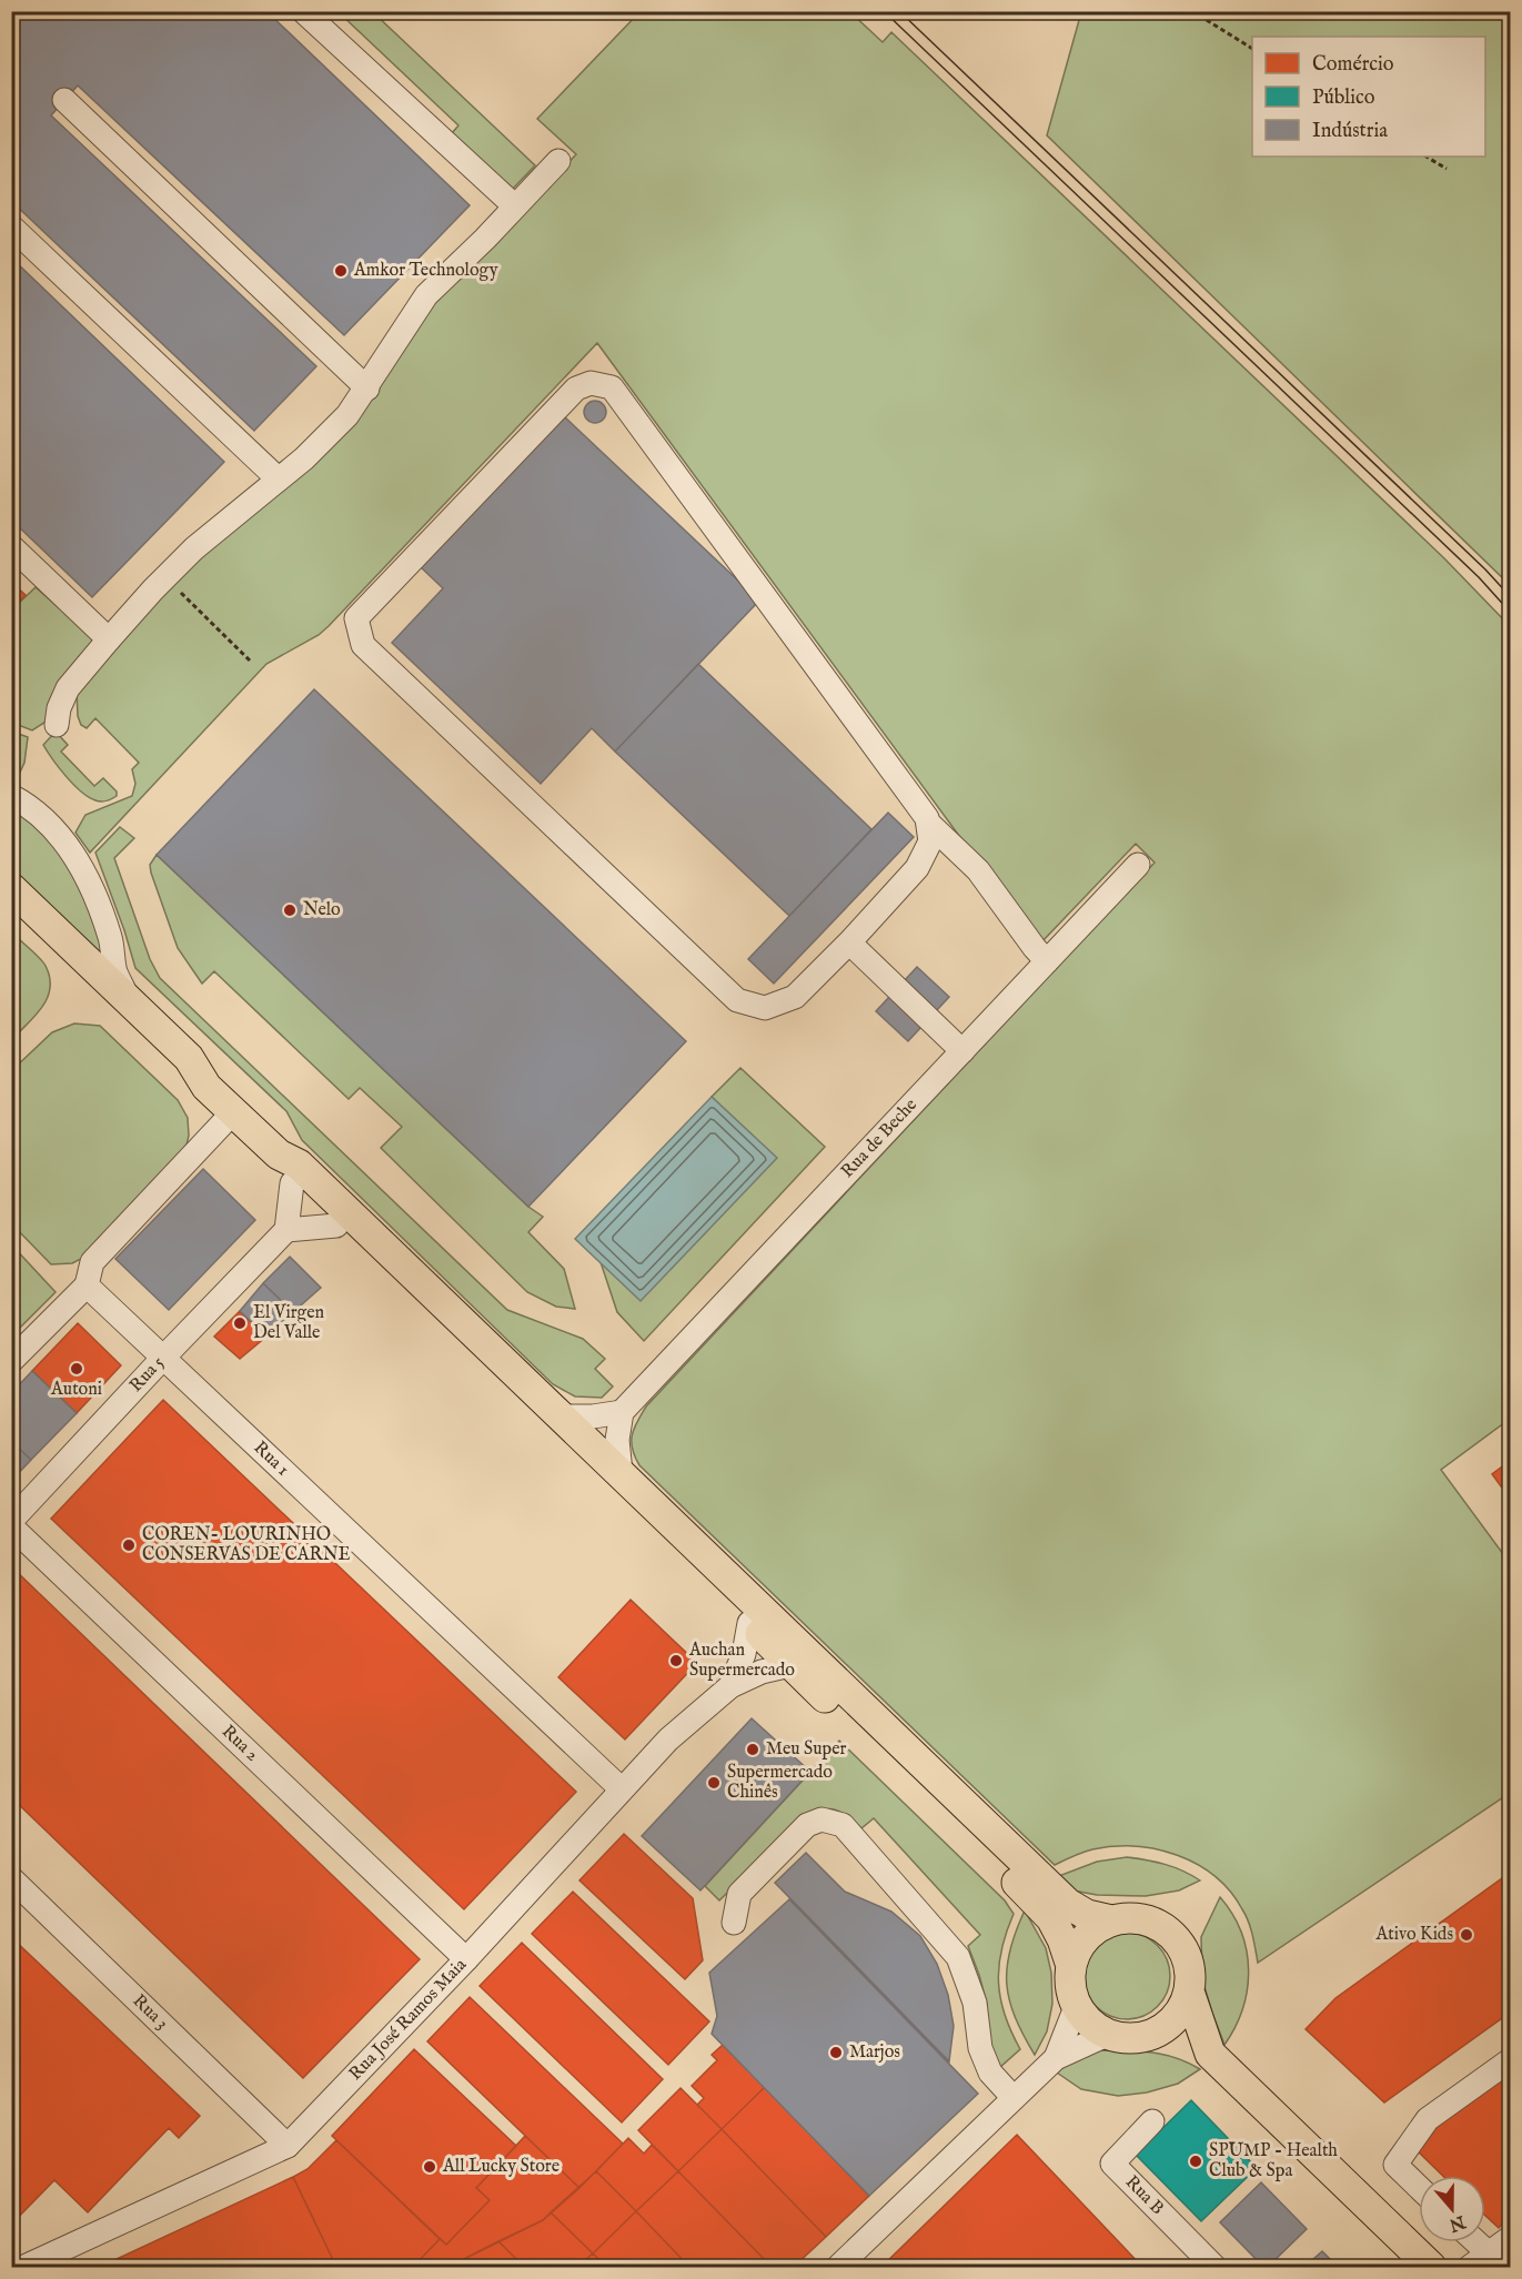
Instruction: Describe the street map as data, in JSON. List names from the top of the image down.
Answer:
{
  "streets": {
    "street": [
      "Rua de Beche",
      "Rua 5",
      "Rua 1",
      "Rua 2",
      "Rua 3",
      "Rua José Ramos Maia",
      "Rua B"
    ]
  },
  "crossings": [
    ["Rua 5", "Rua 1"],
    ["Rua 1", "Rua José Ramos Maia"],
    ["Rua 2", "Rua José Ramos Maia"],
    ["Rua 3", "Rua José Ramos Maia"]
  ],
  "places": [
    "Amkor Technology",
    "Nelo",
    "El Virgen Del Valle",
    "Autoni",
    "COREN- LOURINHO CONSERVAS DE CARNE",
    "Auchan Supermercado",
    "Meu Super",
    "Supermercado Chinês",
    "Ativo Kids",
    "Marjos",
    "SPUMP - Health Club & Spa",
    "All Lucky Store"
  ],
  "legend": ["Comércio", "Público", "Indústria"],
  "north": "bottom"
}
